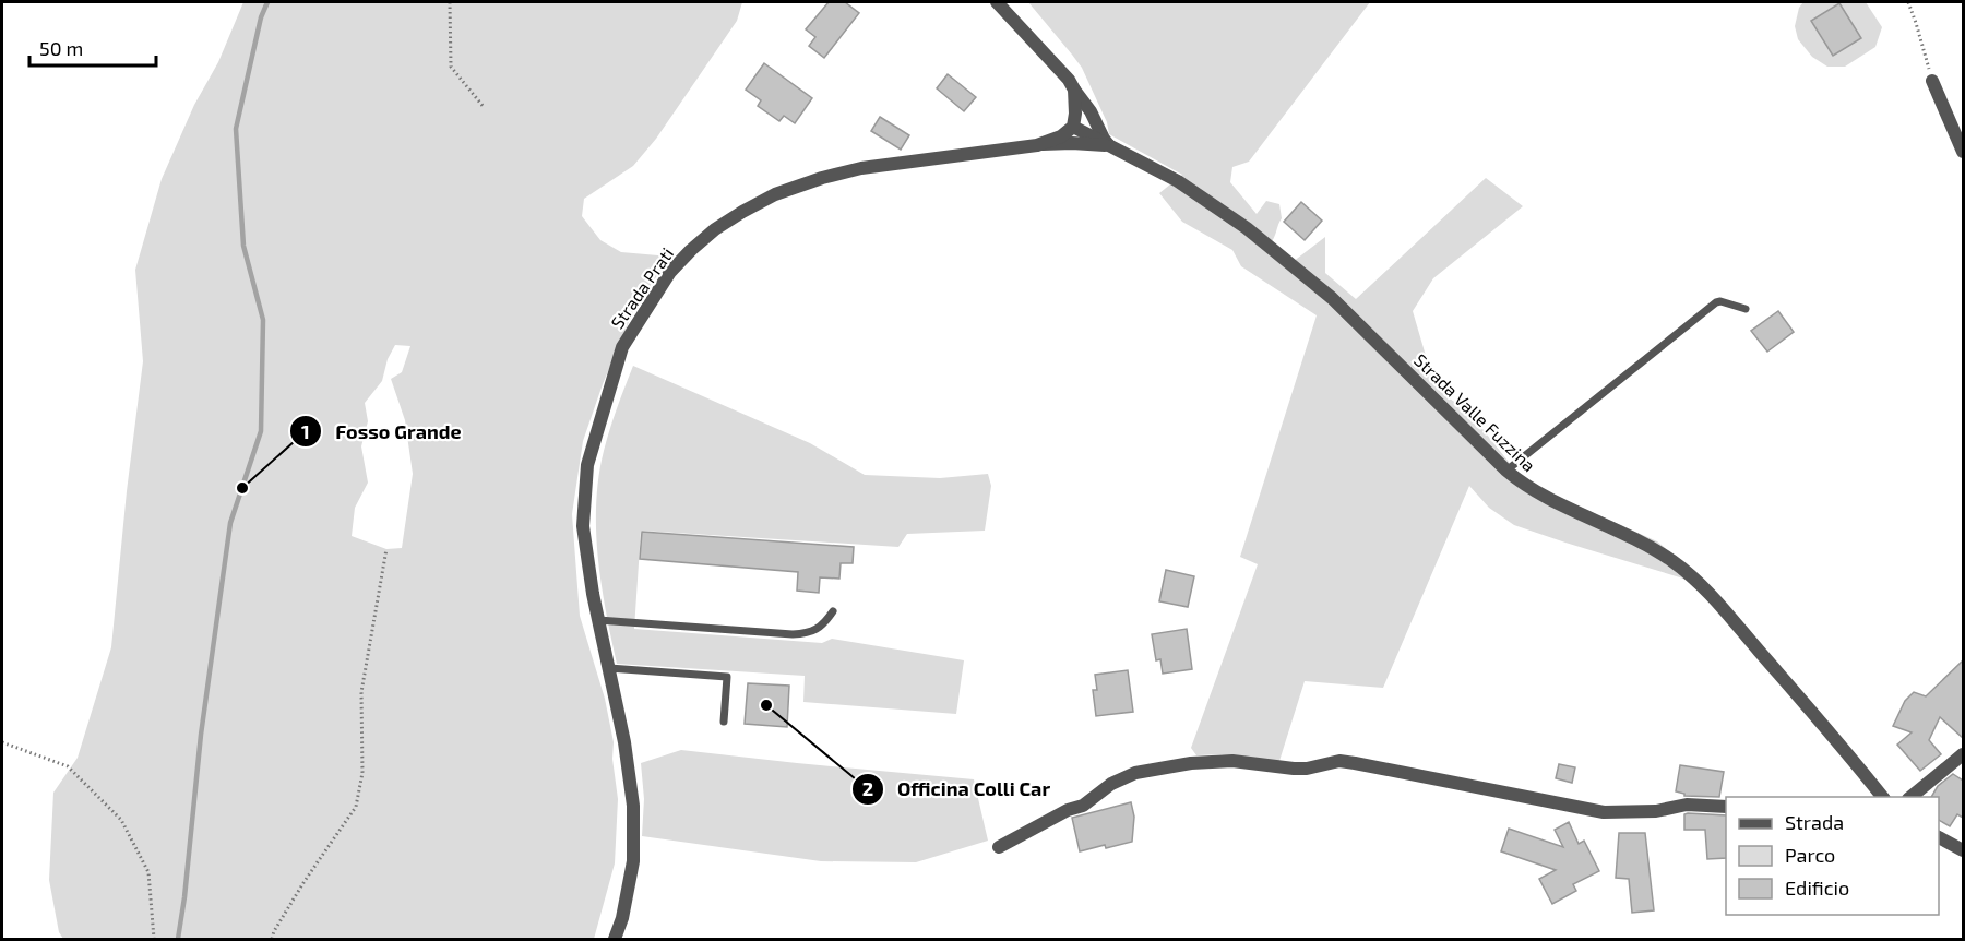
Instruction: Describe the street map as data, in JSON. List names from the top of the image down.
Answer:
{
  "streets": {
    "street": ["Strada Prati", "Strada Valle Fuzzina"]
  },
  "crossings": [
    ["Strada Prati", "Strada Valle Fuzzina"]
  ],
  "places": ["Fosso Grande", "Officina Colli Car"],
  "legend": ["Strada", "Parco", "Edificio"],
  "scale_bar": "50 m"
}
